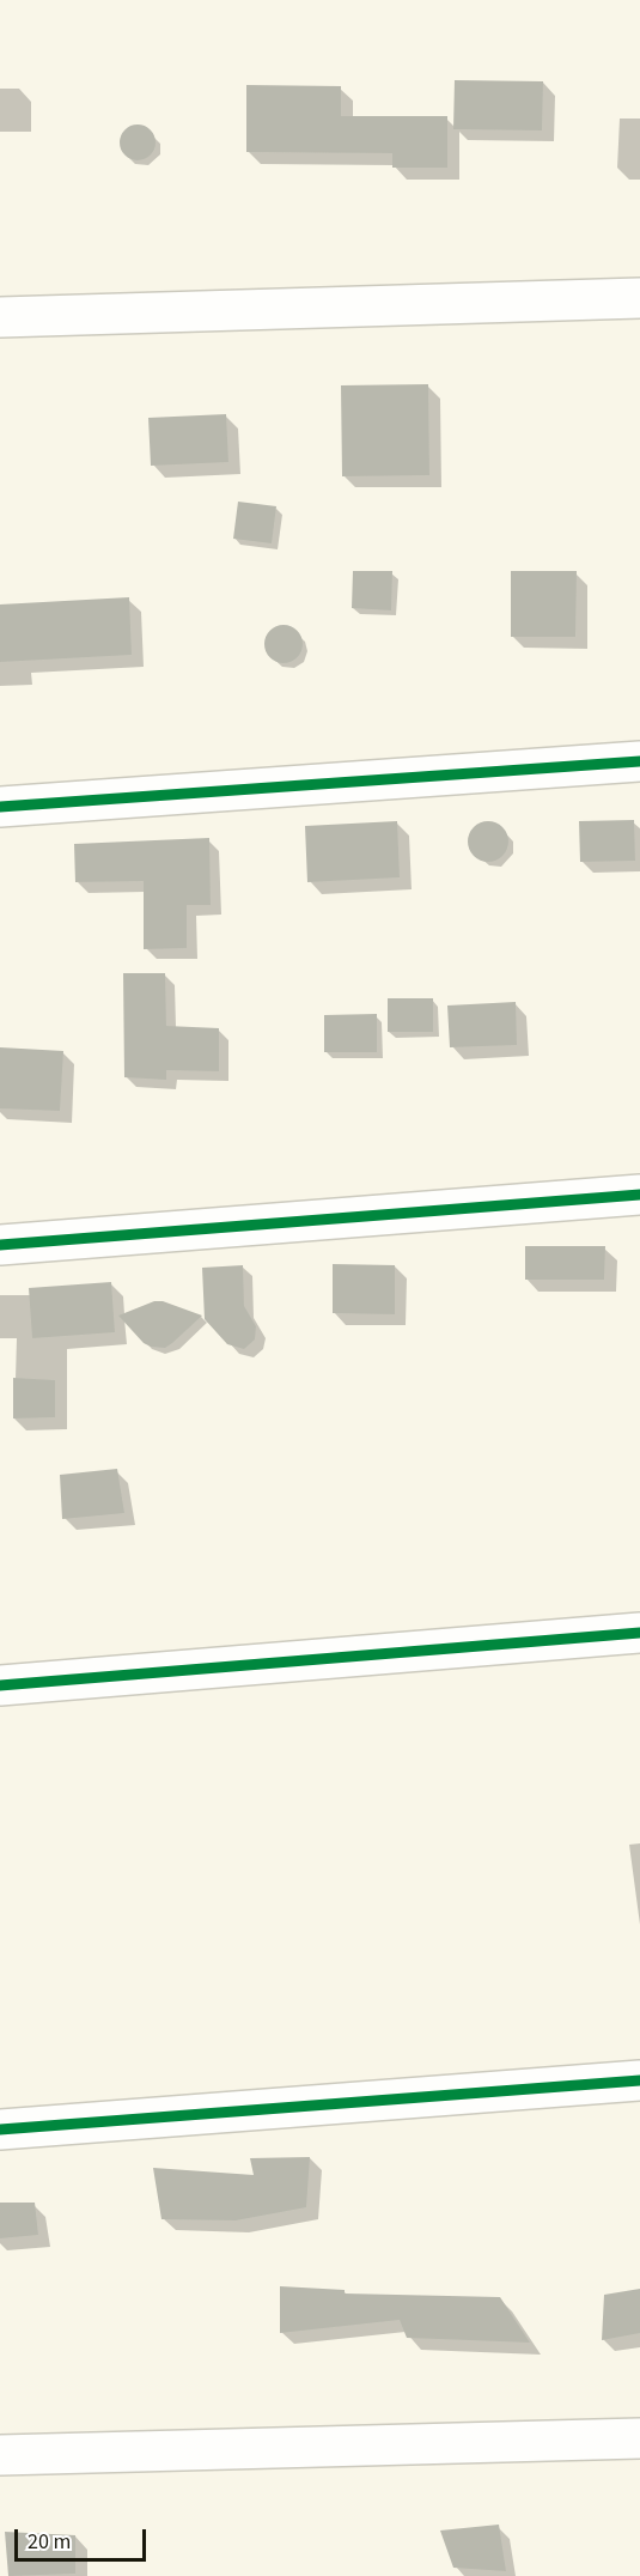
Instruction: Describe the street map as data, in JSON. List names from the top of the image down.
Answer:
{
  "scale_bar": "20 m"
}
